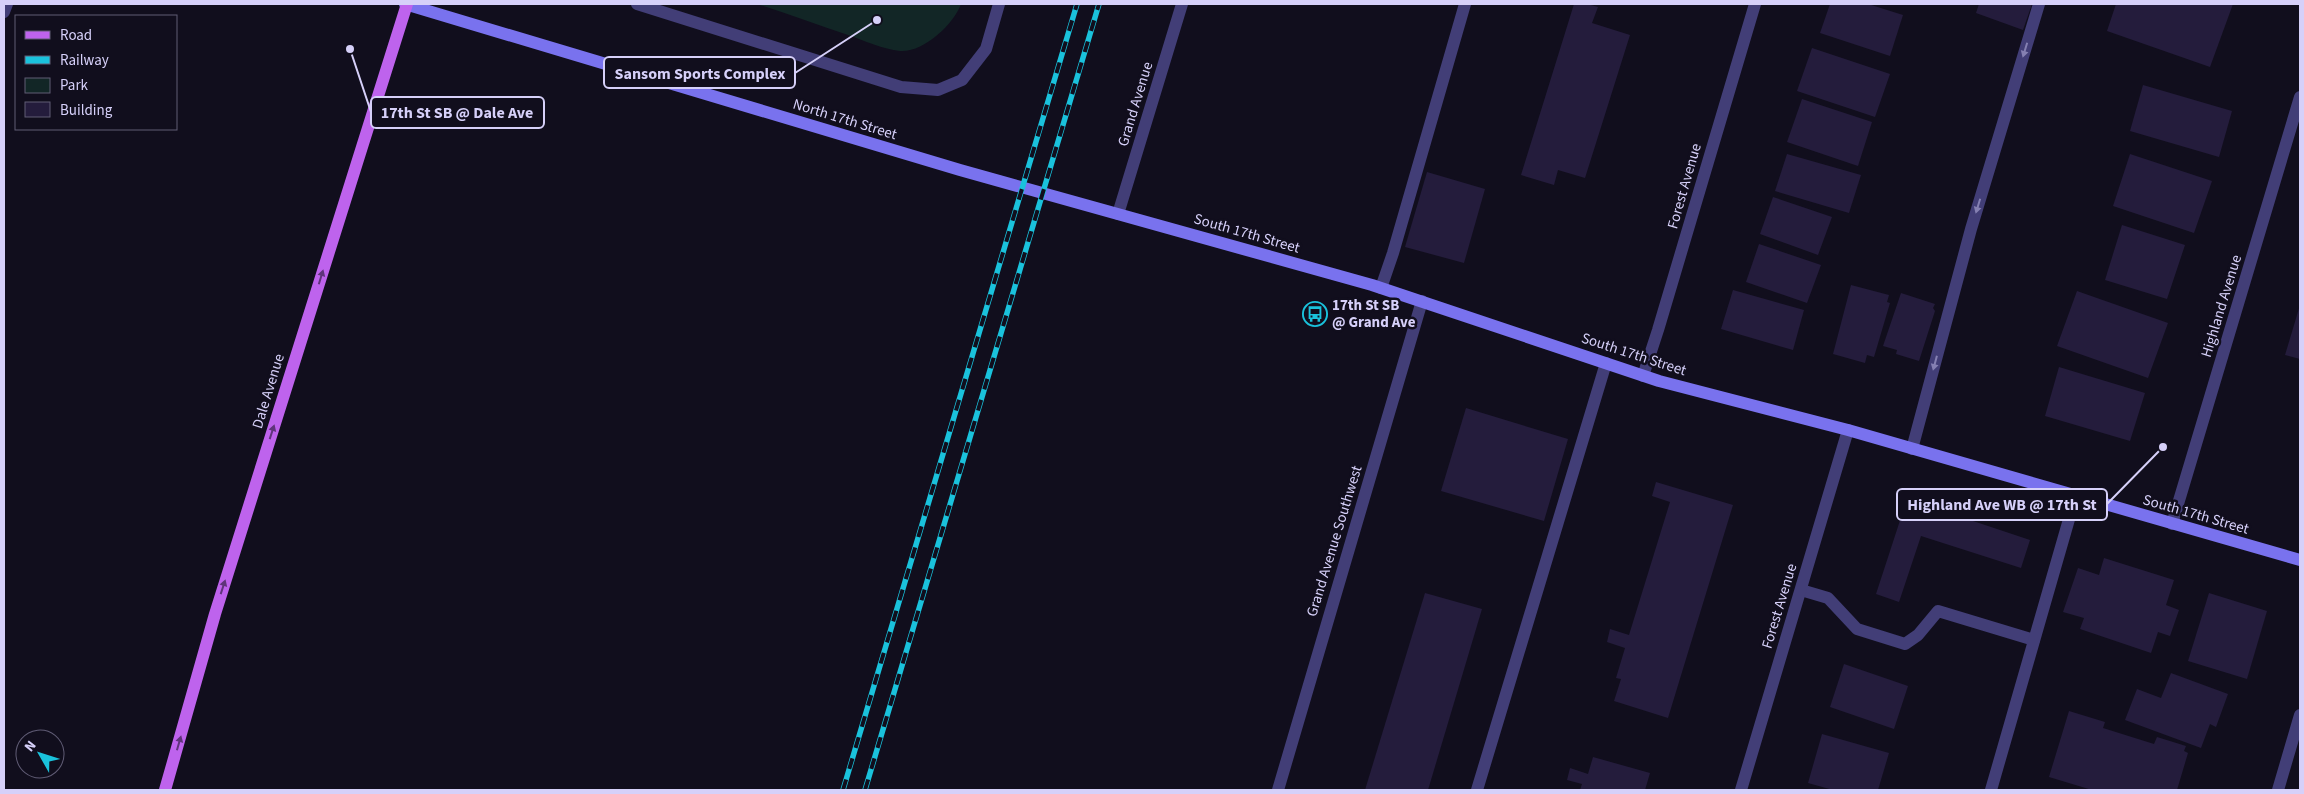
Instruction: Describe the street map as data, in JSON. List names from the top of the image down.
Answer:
{
  "streets": {
    "main road": ["North 17th Street", "South 17th Street", "Dale Avenue"],
    "street": [
      "Grand Avenue",
      "Forest Avenue",
      "Highland Avenue",
      "Grand Avenue Southwest"
    ]
  },
  "crossings": [
    ["Grand Avenue", "South 17th Street"],
    ["North 17th Street", "South 17th Street"],
    ["North 17th Street", "Dale Avenue"],
    ["Forest Avenue", "South 17th Street"],
    ["South 17th Street", "Highland Avenue"],
    ["South 17th Street", "Grand Avenue Southwest"]
  ],
  "one_way": ["Dale Avenue"],
  "places": {
    "other": ["Sansom Sports Complex", "17th St SB @ Dale Ave", "Highland Ave WB @ 17th St"],
    "bus stop": ["17th St SB @ Grand Ave"]
  },
  "legend": [
    "Road",
    "Railway",
    "Park",
    "Building"
  ],
  "north": "top left"
}
